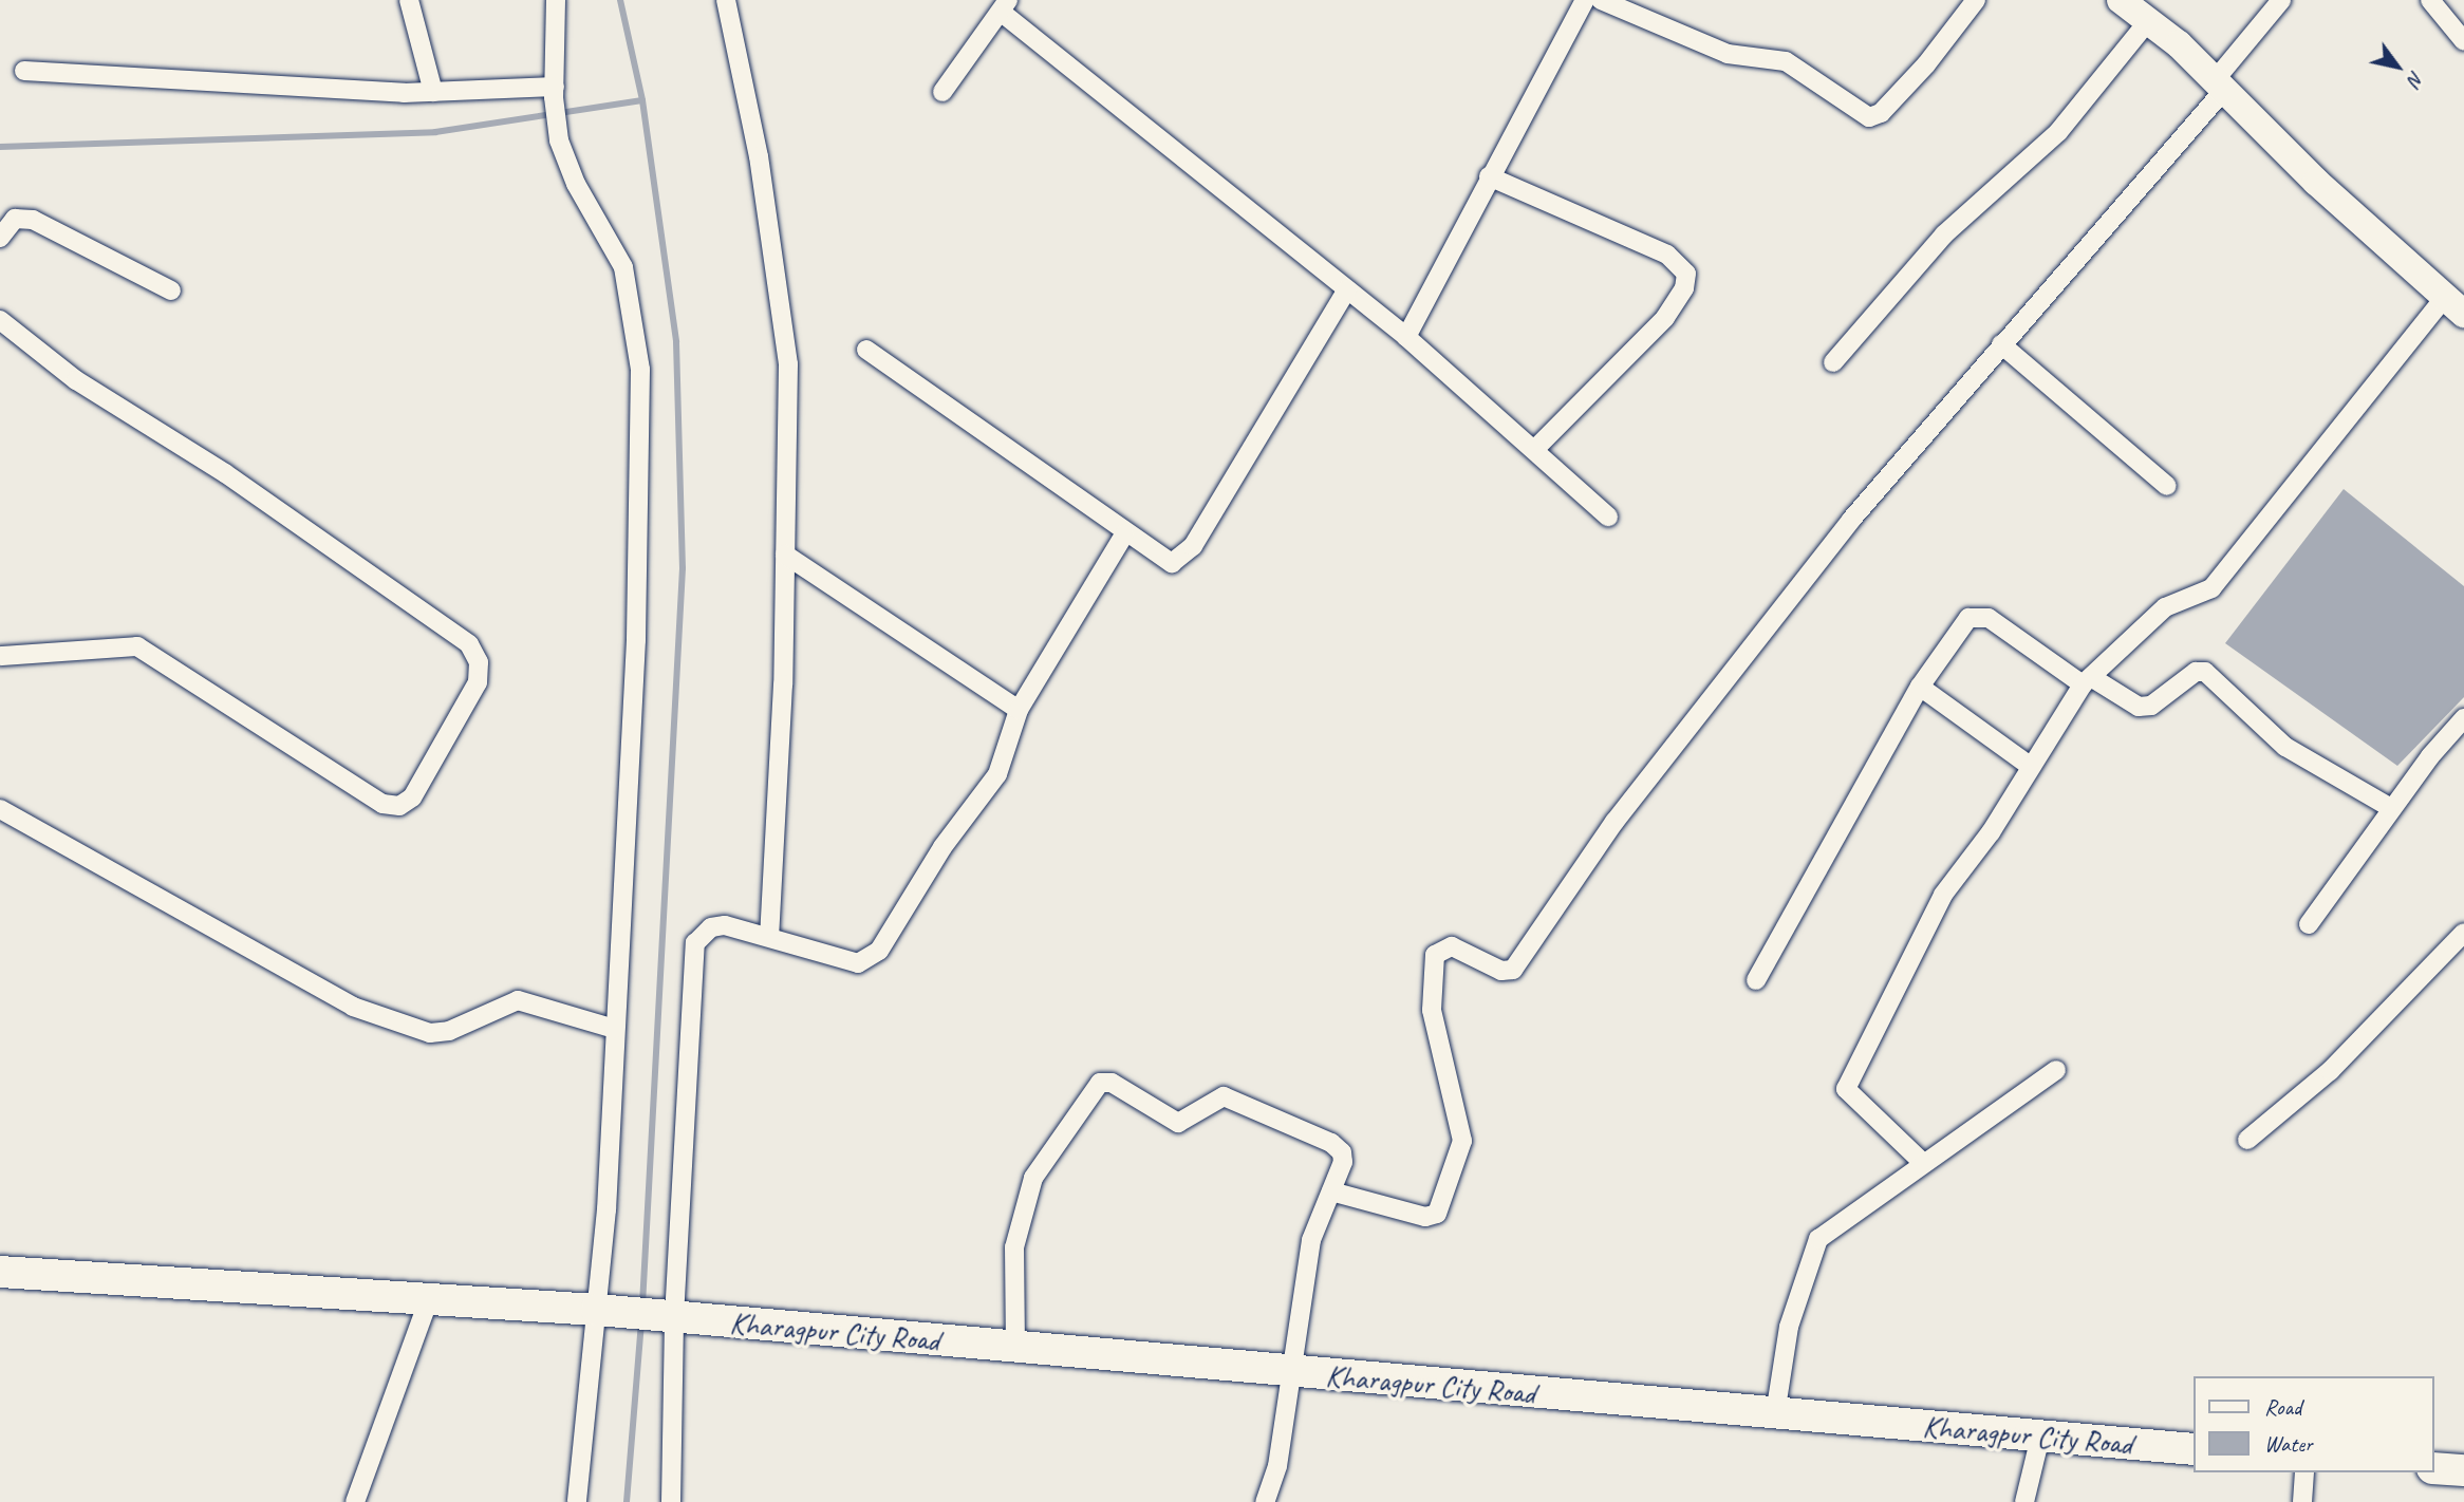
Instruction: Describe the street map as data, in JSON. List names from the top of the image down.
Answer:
{
  "streets": {
    "main road": ["Kharagpur City Road"]
  },
  "legend": ["Road", "Water"],
  "north": "bottom right"
}
